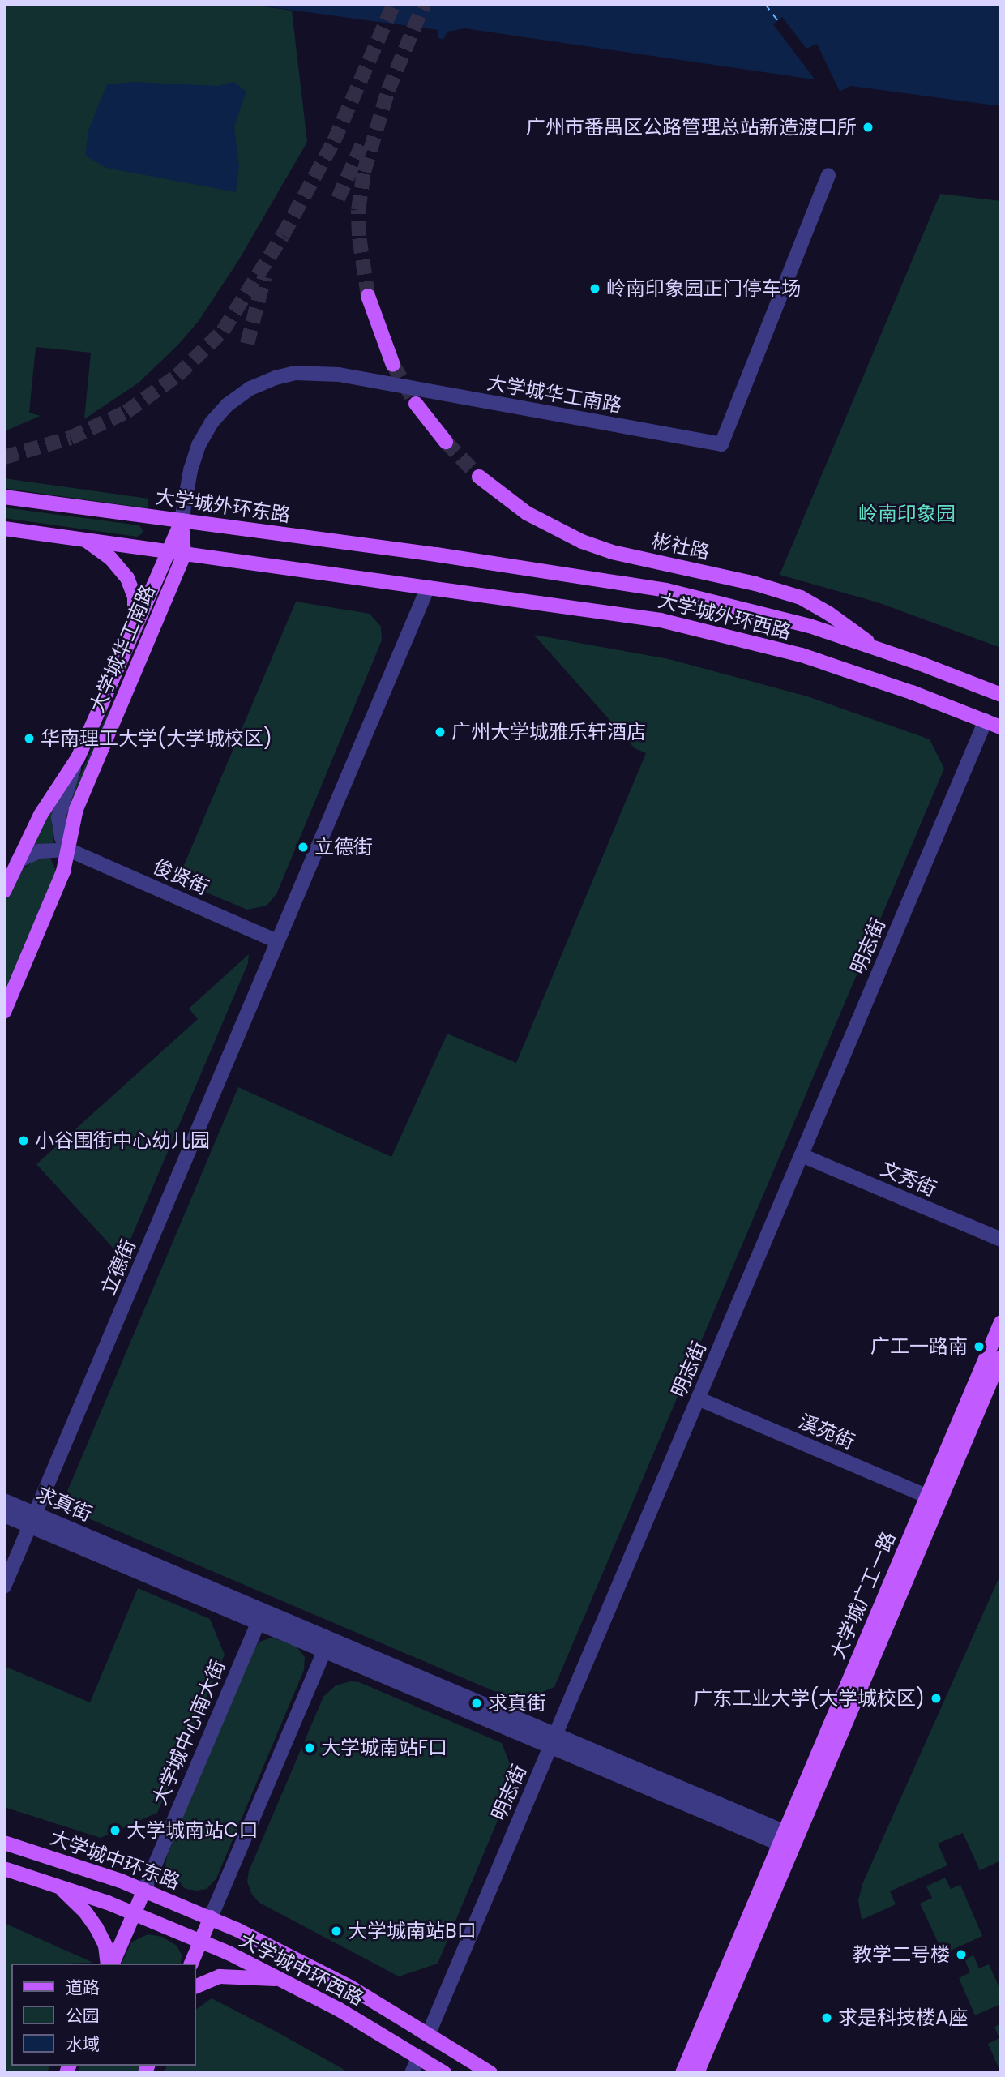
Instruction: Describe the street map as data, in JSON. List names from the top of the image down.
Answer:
{
  "streets": {
    "main road": [
      "大学城华工南路",
      "大学城外环东路",
      "彬社路",
      "大学城外环西路",
      "大学城广工一路",
      "大学城中心南大街",
      "大学城中环东路",
      "大学城中环西路"
    ],
    "street": [
      "俊贤街",
      "明志街",
      "文秀街",
      "立德街",
      "溪苑街",
      "求真街"
    ]
  },
  "crossings": [
    ["大学城华工南路", "大学城外环东路"],
    ["大学城华工南路", "俊贤街"],
    ["大学城外环东路", "大学城外环西路"],
    ["彬社路", "大学城外环西路"],
    ["大学城外环西路", "明志街"],
    ["大学城外环西路", "立德街"],
    ["俊贤街", "立德街"],
    ["明志街", "文秀街"],
    ["明志街", "溪苑街"],
    ["明志街", "求真街"],
    ["明志街", "大学城中环西路"],
    ["立德街", "求真街"],
    ["溪苑街", "大学城广工一路"],
    ["求真街", "大学城广工一路"],
    ["求真街", "大学城中心南大街"],
    ["大学城中心南大街", "大学城中环东路"],
    ["大学城中心南大街", "大学城中环西路"],
    ["大学城中环东路", "大学城中环西路"]
  ],
  "parks": ["岭南印象园"],
  "places": [
    "广州市番禺区公路管理总站新造渡口所",
    "岭南印象园正门停车场",
    "广州大学城雅乐轩酒店",
    "华南理工大学(大学城校区)",
    "立德街",
    "小谷围街中心幼儿园",
    "广工一路南",
    "广东工业大学(大学城校区)",
    "求真街",
    "大学城南站F口",
    "大学城南站C口",
    "大学城南站B口",
    "教学二号楼",
    "求是科技楼A座"
  ],
  "legend": ["道路", "公园", "水域"]
}
